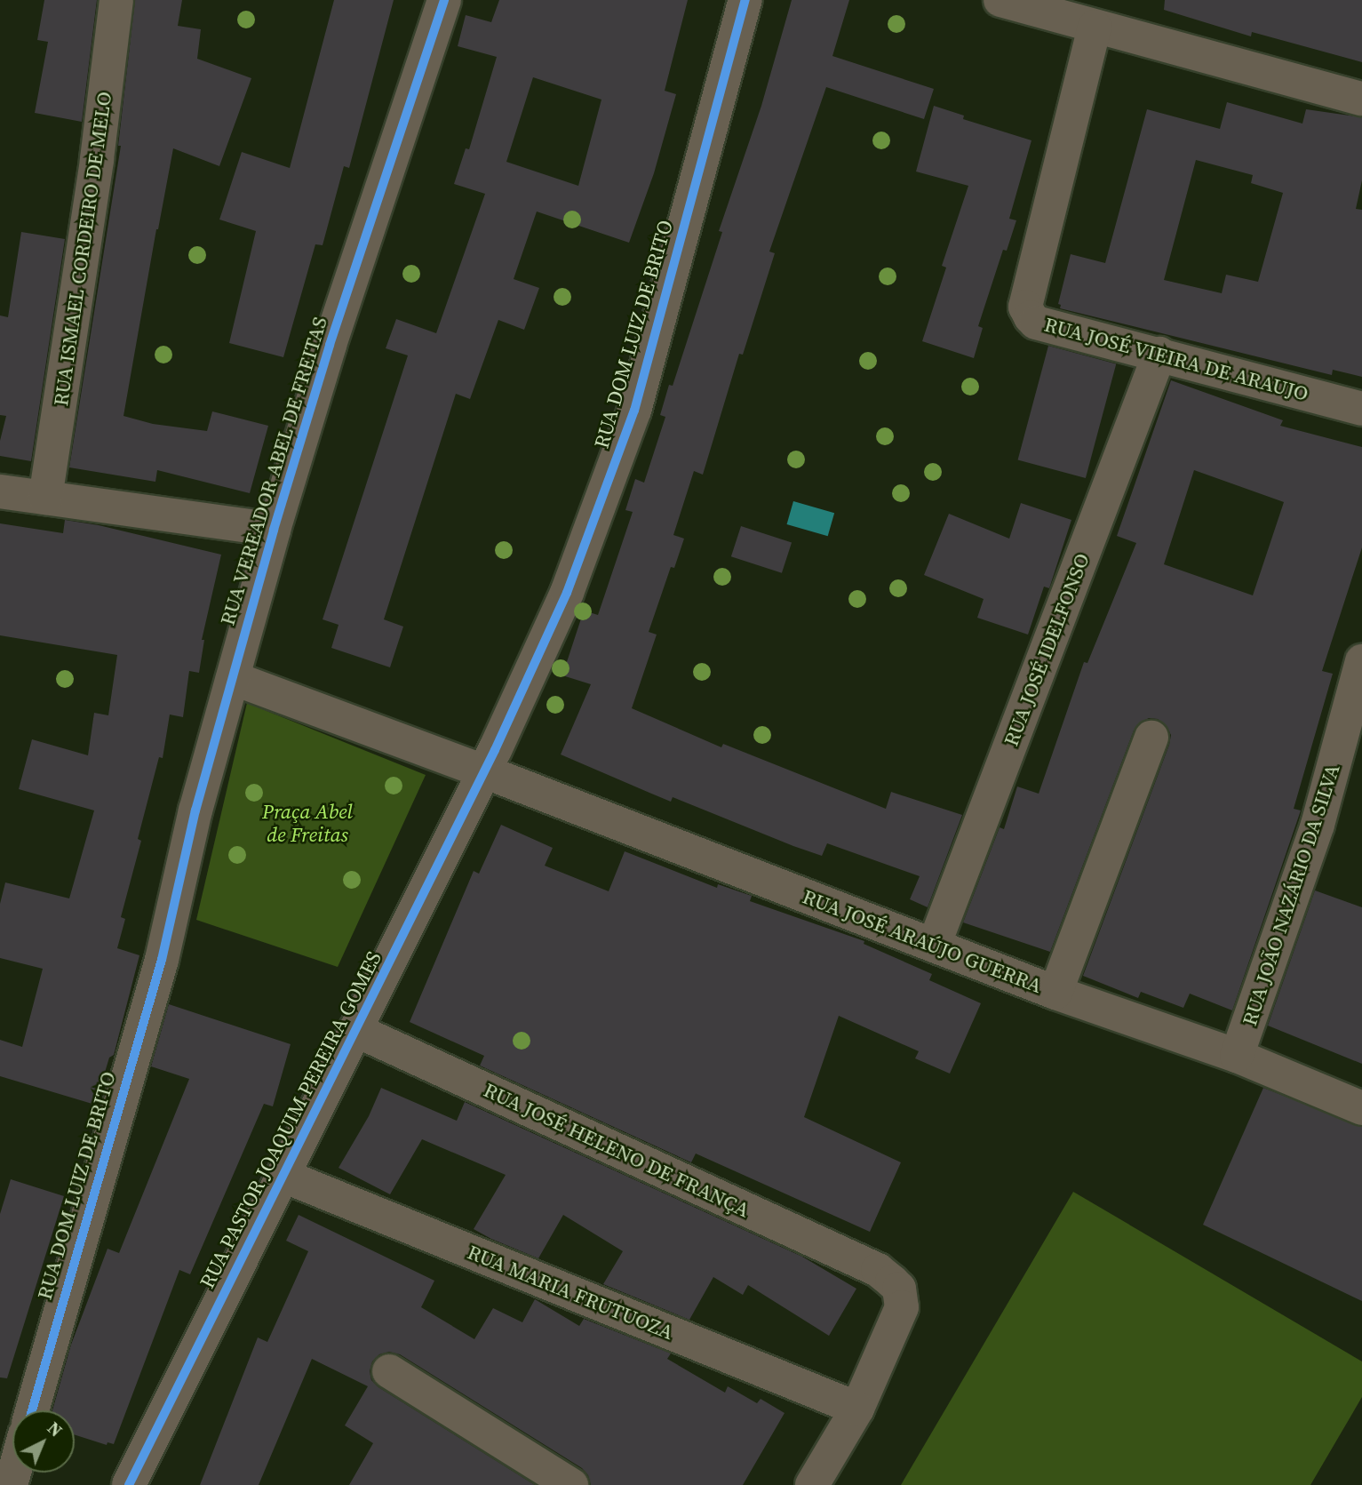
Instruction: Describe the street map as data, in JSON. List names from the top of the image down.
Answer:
{
  "streets": {
    "street": [
      "RUA ISMAEL CORDEIRO DE MELO",
      "RUA DOM LUIZ DE BRITO",
      "RUA JOSÉ VIEIRA DE ARAUJO",
      "RUA VEREADOR ABEL DE FREITAS",
      "RUA JOSÉ IDELFONSO",
      "RUA JOÃO NAZÁRIO DA SILVA",
      "RUA JOSÉ ARAÚJO GUERRA",
      "RUA PASTOR JOAQUIM PEREIRA GOMES",
      "RUA JOSÉ HELENO DE FRANÇA",
      "RUA MARIA FRUTUOZA"
    ]
  },
  "crossings": [
    ["RUA DOM LUIZ DE BRITO", "RUA VEREADOR ABEL DE FREITAS"],
    ["RUA DOM LUIZ DE BRITO", "RUA JOSÉ ARAÚJO GUERRA"],
    ["RUA DOM LUIZ DE BRITO", "RUA PASTOR JOAQUIM PEREIRA GOMES"],
    ["RUA JOSÉ VIEIRA DE ARAUJO", "RUA JOSÉ IDELFONSO"],
    ["RUA JOSÉ IDELFONSO", "RUA JOSÉ ARAÚJO GUERRA"],
    ["RUA JOÃO NAZÁRIO DA SILVA", "RUA JOSÉ ARAÚJO GUERRA"],
    ["RUA JOSÉ ARAÚJO GUERRA", "RUA PASTOR JOAQUIM PEREIRA GOMES"],
    ["RUA PASTOR JOAQUIM PEREIRA GOMES", "RUA JOSÉ HELENO DE FRANÇA"],
    ["RUA PASTOR JOAQUIM PEREIRA GOMES", "RUA MARIA FRUTUOZA"],
    ["RUA JOSÉ HELENO DE FRANÇA", "RUA MARIA FRUTUOZA"]
  ],
  "parks": ["Praça Abel de Freitas"],
  "north": "top right"
}
